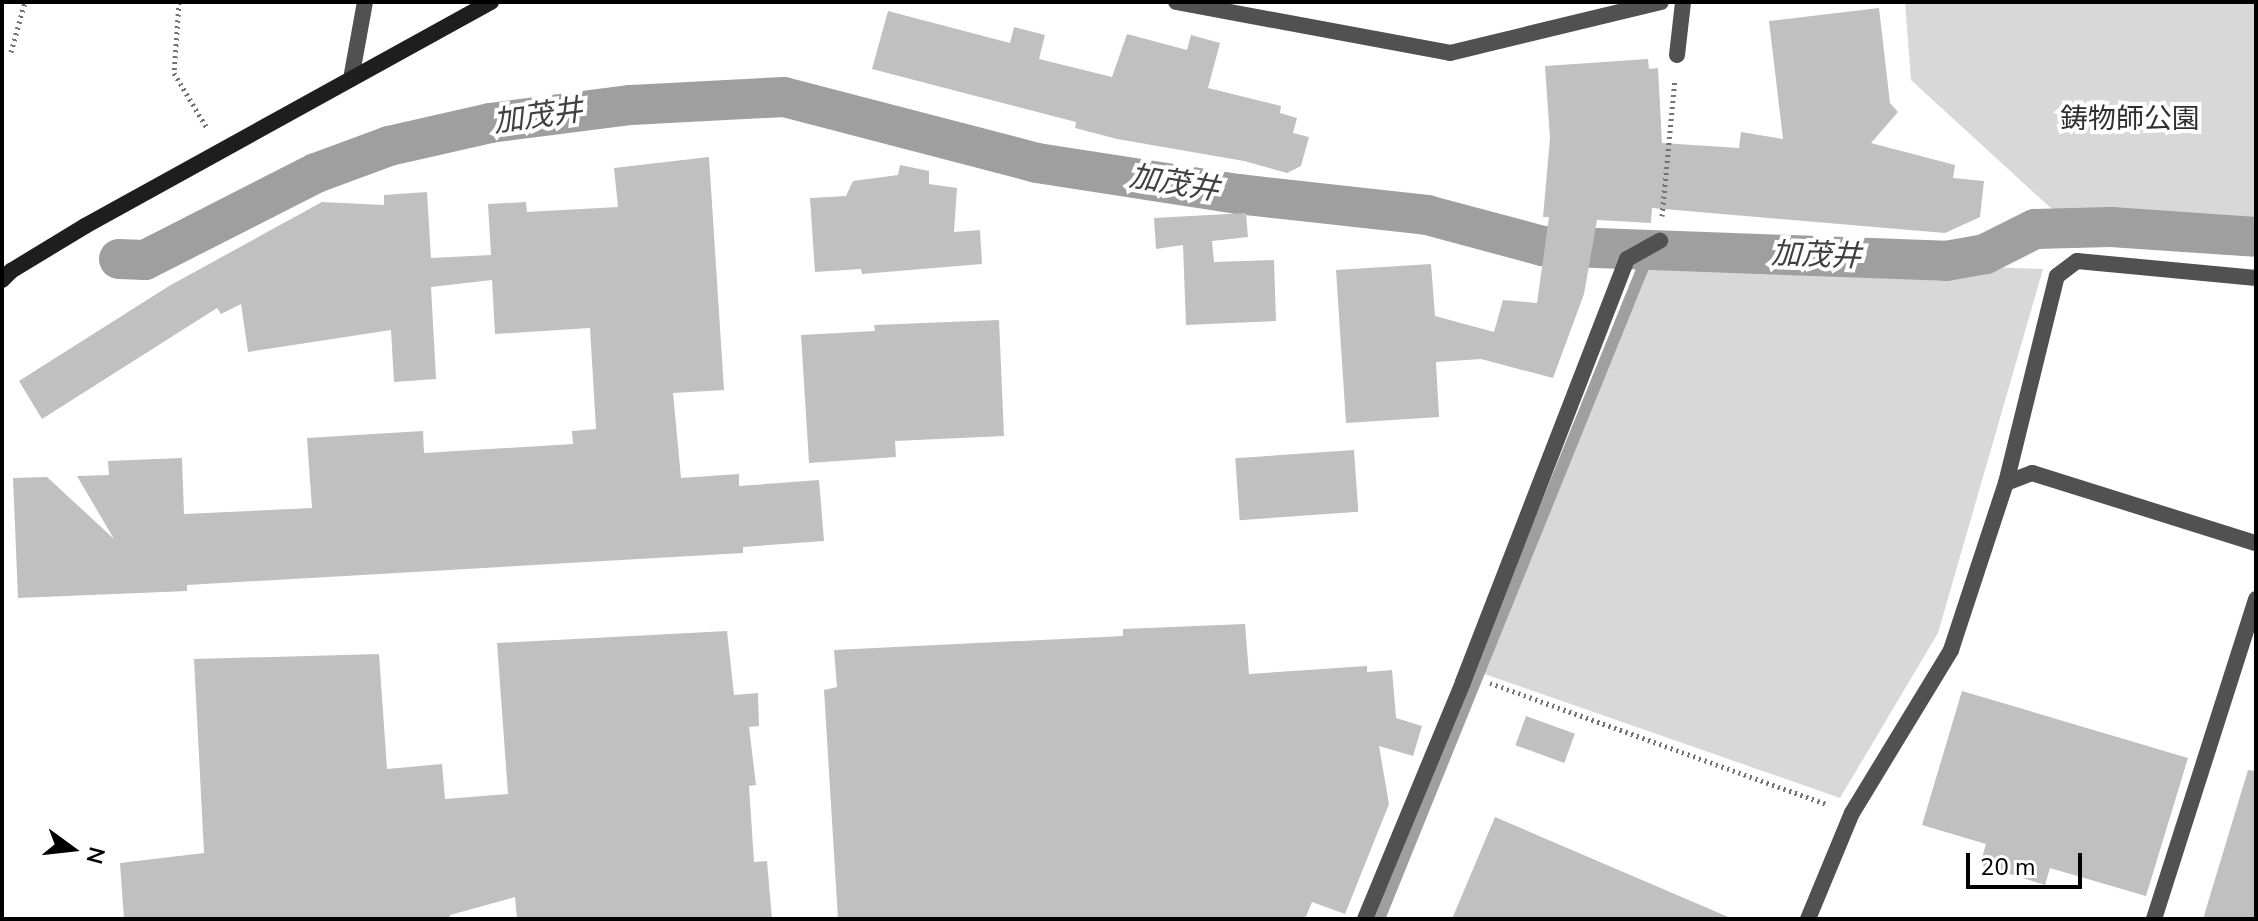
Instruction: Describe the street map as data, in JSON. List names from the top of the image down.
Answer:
{
  "water": ["加茂井"],
  "parks": ["鋳物師公園"],
  "scale_bar": "20 m",
  "north": "right"
}
